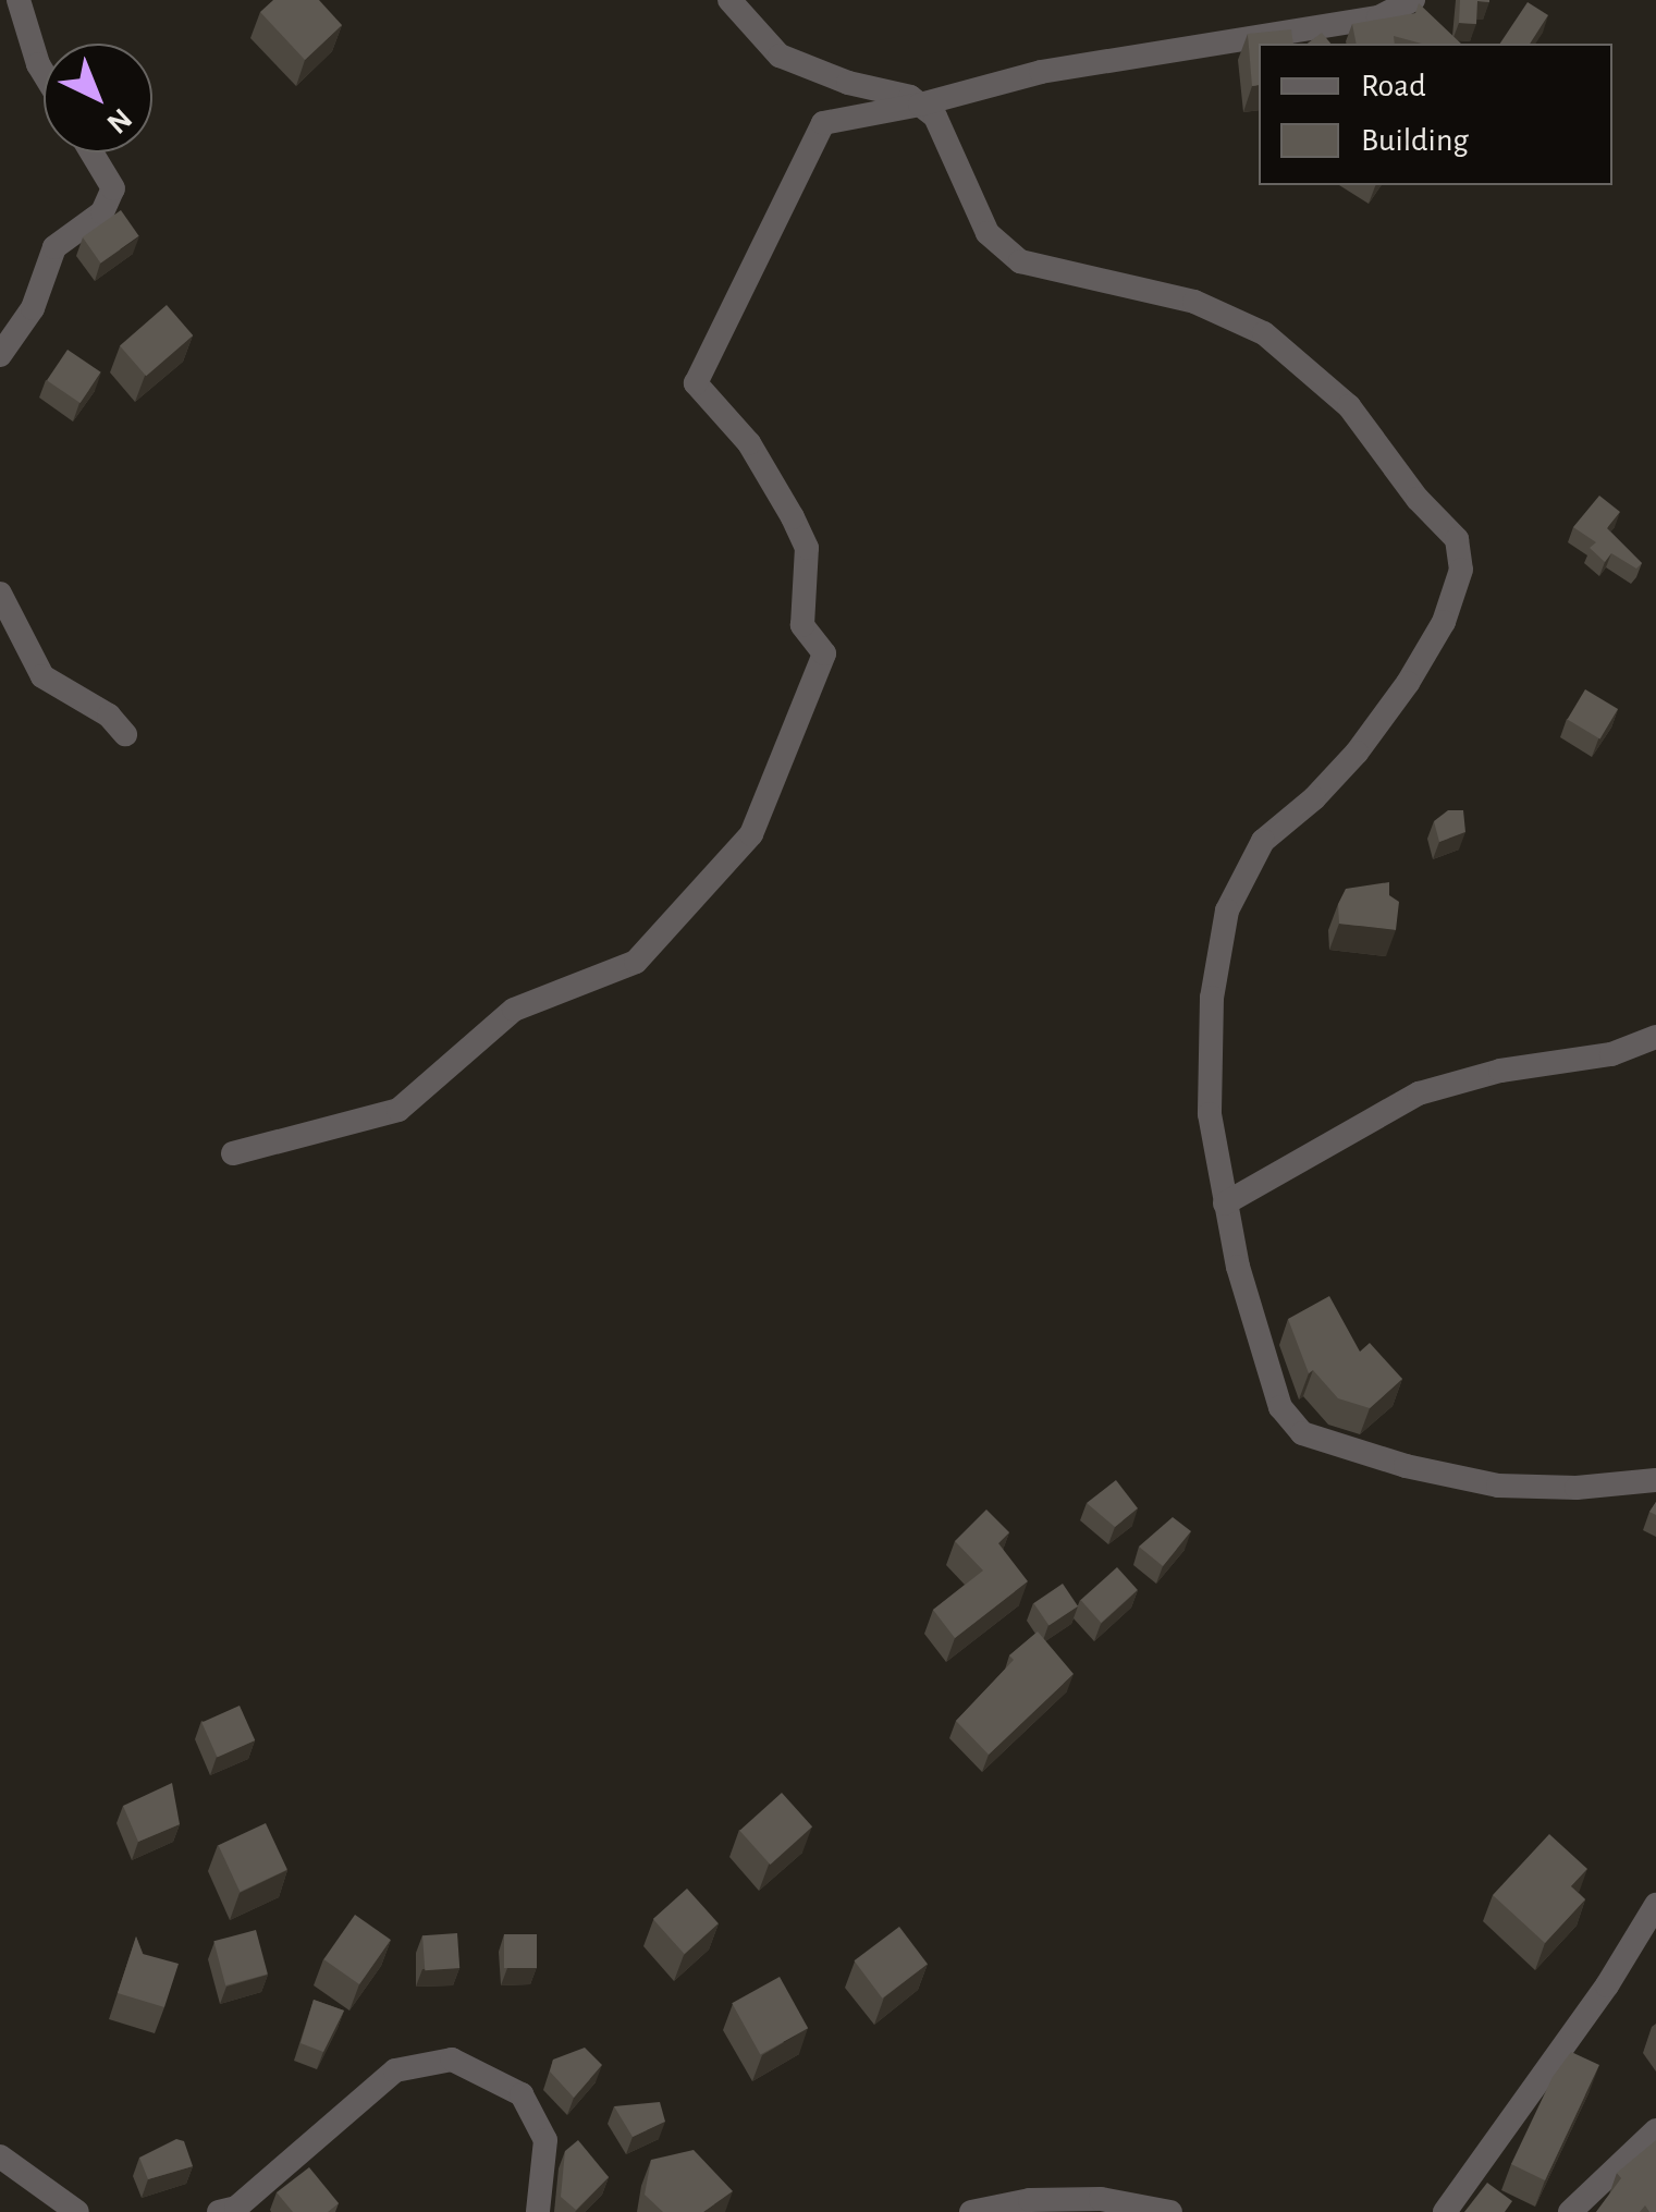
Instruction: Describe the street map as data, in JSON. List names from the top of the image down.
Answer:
{
  "legend": ["Road", "Building"],
  "north": "bottom right"
}
